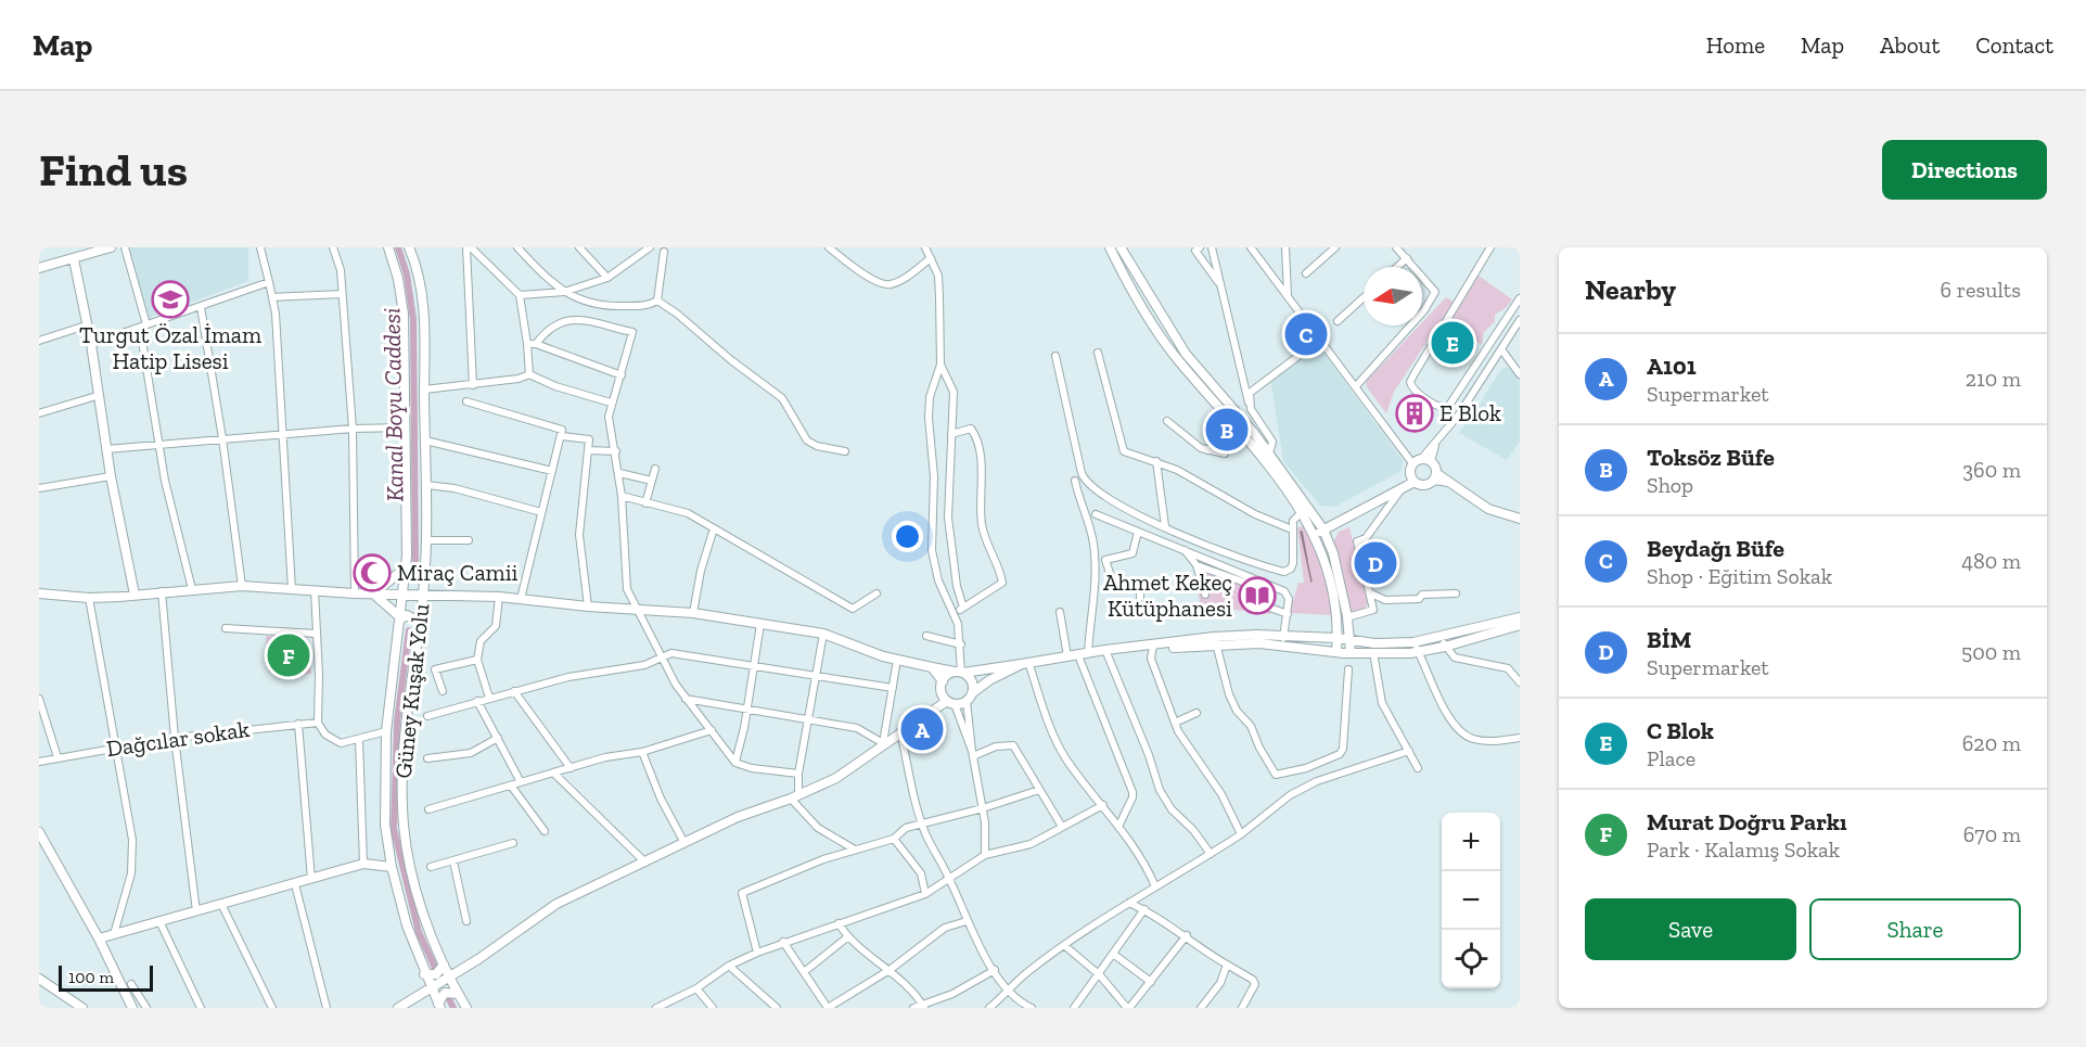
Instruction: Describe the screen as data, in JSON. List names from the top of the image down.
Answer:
{
  "streets": {
    "main road": ["Güney Kuşak Yolu"],
    "street": ["Dağcılar sokak"]
  },
  "water": ["Kanal Boyu Caddesi"],
  "places": {
    "school or university": ["Turgut Özal İmam Hatip Lisesi"],
    "building": ["E Blok"],
    "mosque": ["Miraç Camii"],
    "library": ["Ahmet Kekeç Kütüphanesi"]
  },
  "scale_bar": "100 m",
  "north": "left",
  "page": {
    "header": "Map",
    "nav": [
      "Home",
      "Map",
      "About",
      "Contact"
    ],
    "buttons": [
      "Directions",
      ["Save", "Share"]
    ],
    "title": "Find us",
    "heading": ["Nearby", "6 results"],
    "pins": [
      "C",
      "E",
      "B",
      "D",
      "F",
      "A"
    ],
    "list": [
      {
        "mark": "A",
        "name": "A101",
        "note": "Supermarket",
        "value": "210 m"
      },
      {
        "mark": "B",
        "name": "Toksöz Büfe",
        "note": "Shop",
        "value": "360 m"
      },
      {
        "mark": "C",
        "name": "Beydağı Büfe",
        "note": "Shop · Eğitim Sokak",
        "value": "480 m"
      },
      {
        "mark": "D",
        "name": "BİM",
        "note": "Supermarket",
        "value": "500 m"
      },
      {
        "mark": "E",
        "name": "C Blok",
        "note": "Place",
        "value": "620 m"
      },
      {
        "mark": "F",
        "name": "Murat Doğru Parkı",
        "note": "Park · Kalamış Sokak",
        "value": "670 m"
      }
    ],
    "map_buttons": ["+", "−"],
    "scale": "100 m"
  }
}
